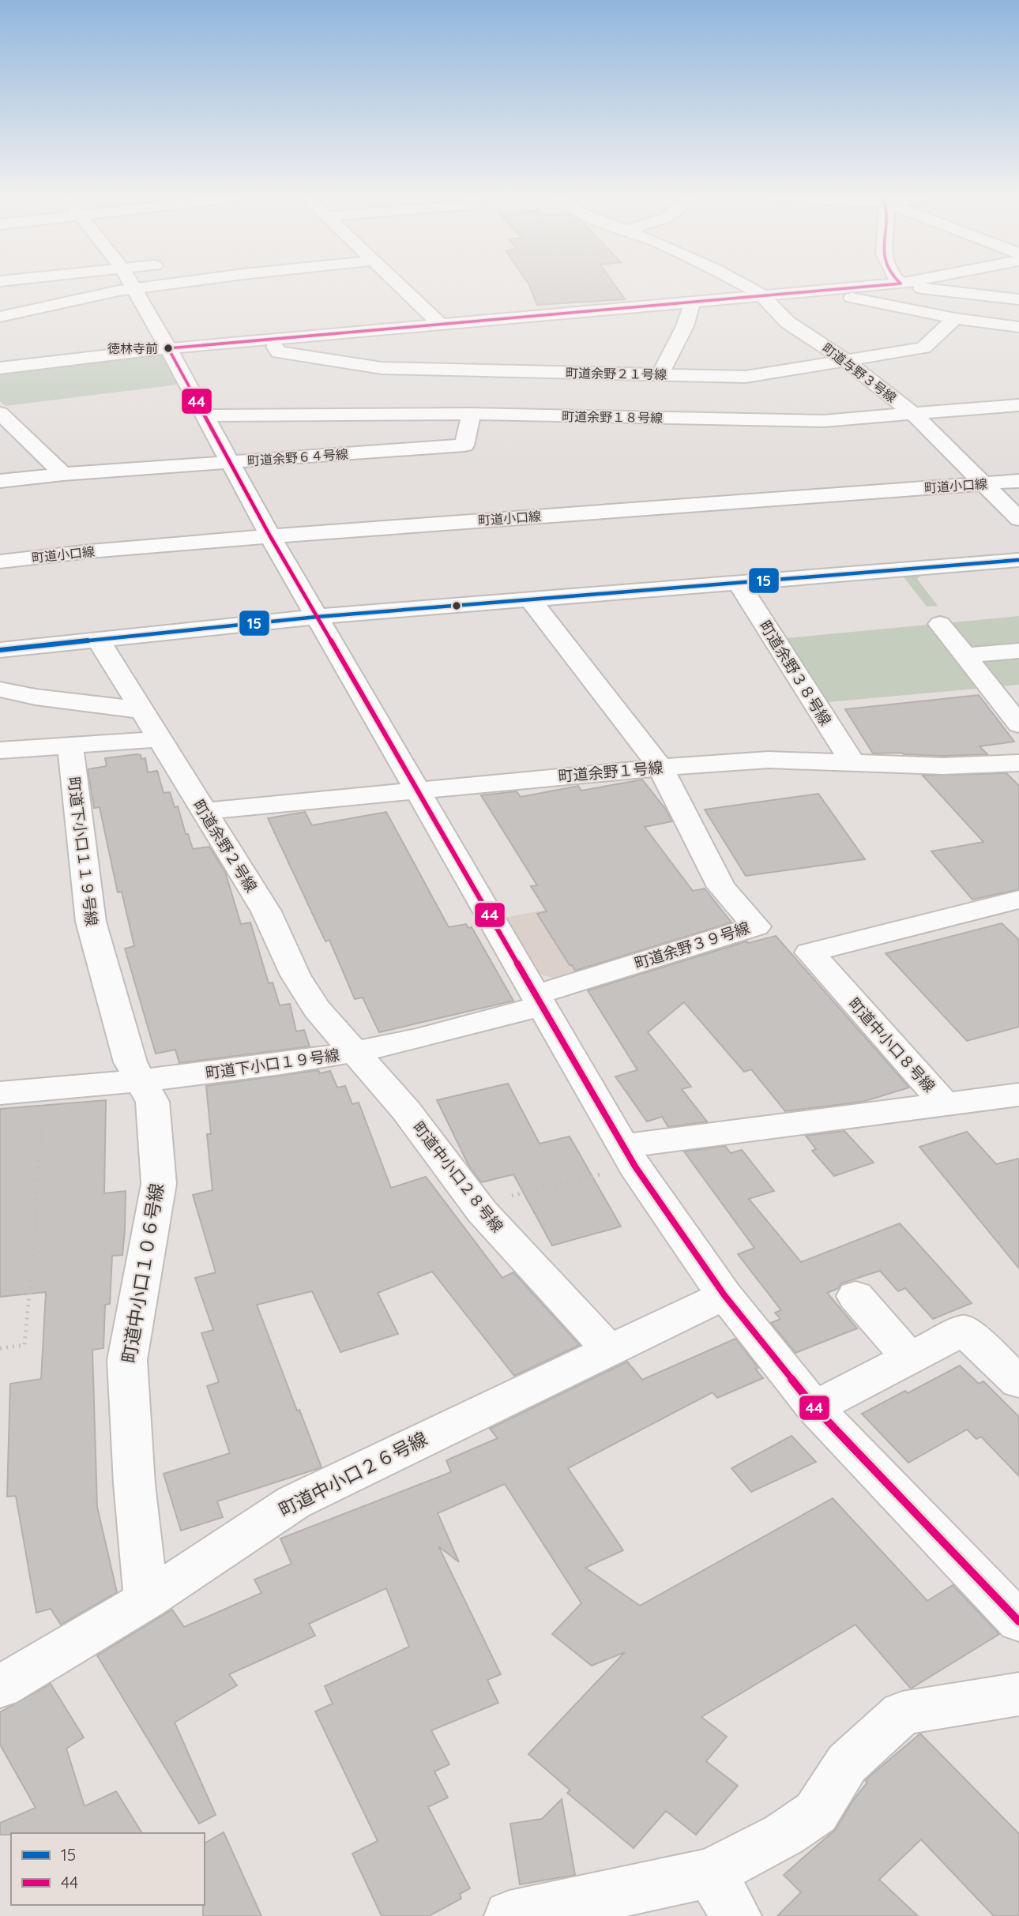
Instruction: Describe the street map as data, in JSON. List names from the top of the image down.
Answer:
{
  "streets": {
    "street": [
      "町道与野３号線",
      "町道余野２１号線",
      "町道余野１８号線",
      "町道余野６４号線",
      "町道小口線",
      "町道余野３８号線",
      "町道余野１号線",
      "町道余野２号線",
      "町道下小口１１９号線",
      "町道余野３９号線",
      "町道中小口８号線",
      "町道下小口１９号線",
      "町道中小口２８号線",
      "町道中小口１０６号線",
      "町道中小口２６号線"
    ]
  },
  "crossings": [
    ["町道与野３号線", "町道余野２１号線"],
    ["町道与野３号線", "町道余野１８号線"],
    ["町道与野３号線", "町道小口線"],
    ["町道余野１８号線", "町道余野６４号線"],
    ["町道余野３８号線", "町道余野１号線"],
    ["町道余野１号線", "町道余野２号線"],
    ["町道余野１号線", "町道余野３９号線"],
    ["町道余野２号線", "町道下小口１９号線"],
    ["町道余野２号線", "町道中小口２８号線"],
    ["町道下小口１１９号線", "町道下小口１９号線"],
    ["町道下小口１１９号線", "町道中小口１０６号線"],
    ["町道余野３９号線", "町道下小口１９号線"],
    ["町道下小口１９号線", "町道中小口２８号線"],
    ["町道下小口１９号線", "町道中小口１０６号線"],
    ["町道中小口２８号線", "町道中小口２６号線"],
    ["町道中小口１０６号線", "町道中小口２６号線"]
  ],
  "places": ["徳林寺前"],
  "lines": ["transit line 44", "transit line 15"],
  "legend": ["15", "44"]
}
